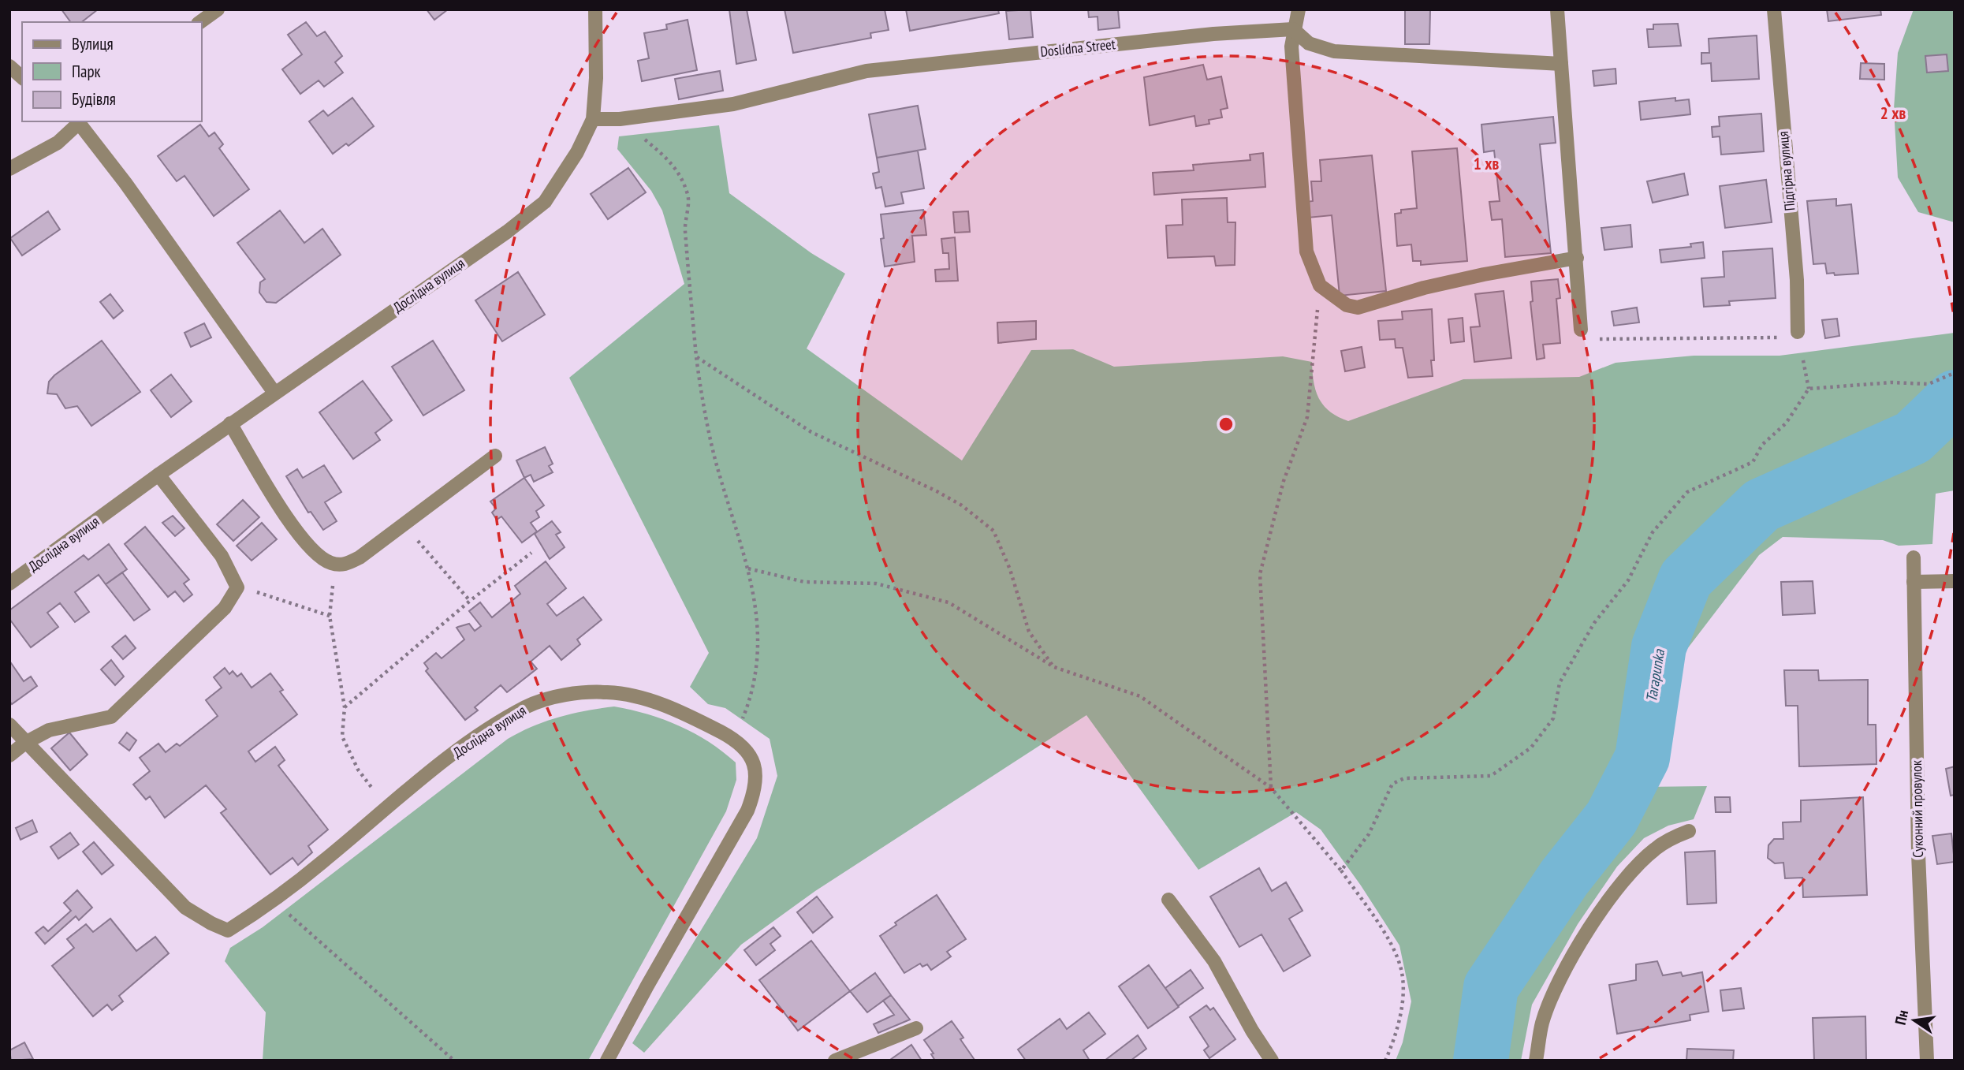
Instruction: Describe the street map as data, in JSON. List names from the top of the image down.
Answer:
{
  "streets": {
    "street": [
      "Doslidna Street",
      "Підгірна вулиця",
      "Дослідна вулиця",
      "Суконний провулок"
    ]
  },
  "crossings": [
    ["Doslidna Street", "Дослідна вулиця"]
  ],
  "water": ["Tarapunka"],
  "legend": ["Вулиця", "Парк", "Будівля"],
  "north": "left",
  "rings": ["2 хв", "1 хв"]
}
